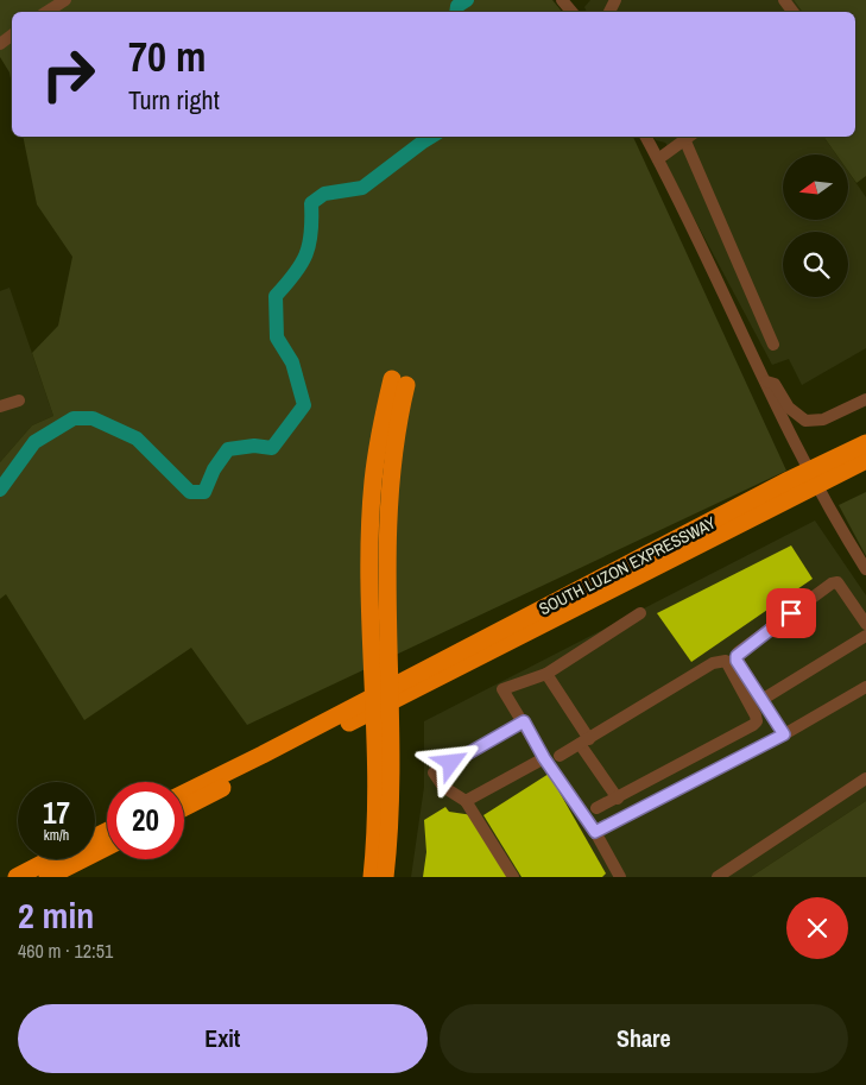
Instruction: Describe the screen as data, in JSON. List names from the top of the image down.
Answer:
{
  "streets": {
    "highway": ["SOUTH LUZON EXPRESSWAY"]
  },
  "north": "left",
  "page": {
    "turn": ["70 m", "Turn right"],
    "speed": "17 km/h",
    "limit": "20",
    "heading": ["2 min", "460 m · 12:51"],
    "buttons": ["Exit", "Share"]
  }
}
